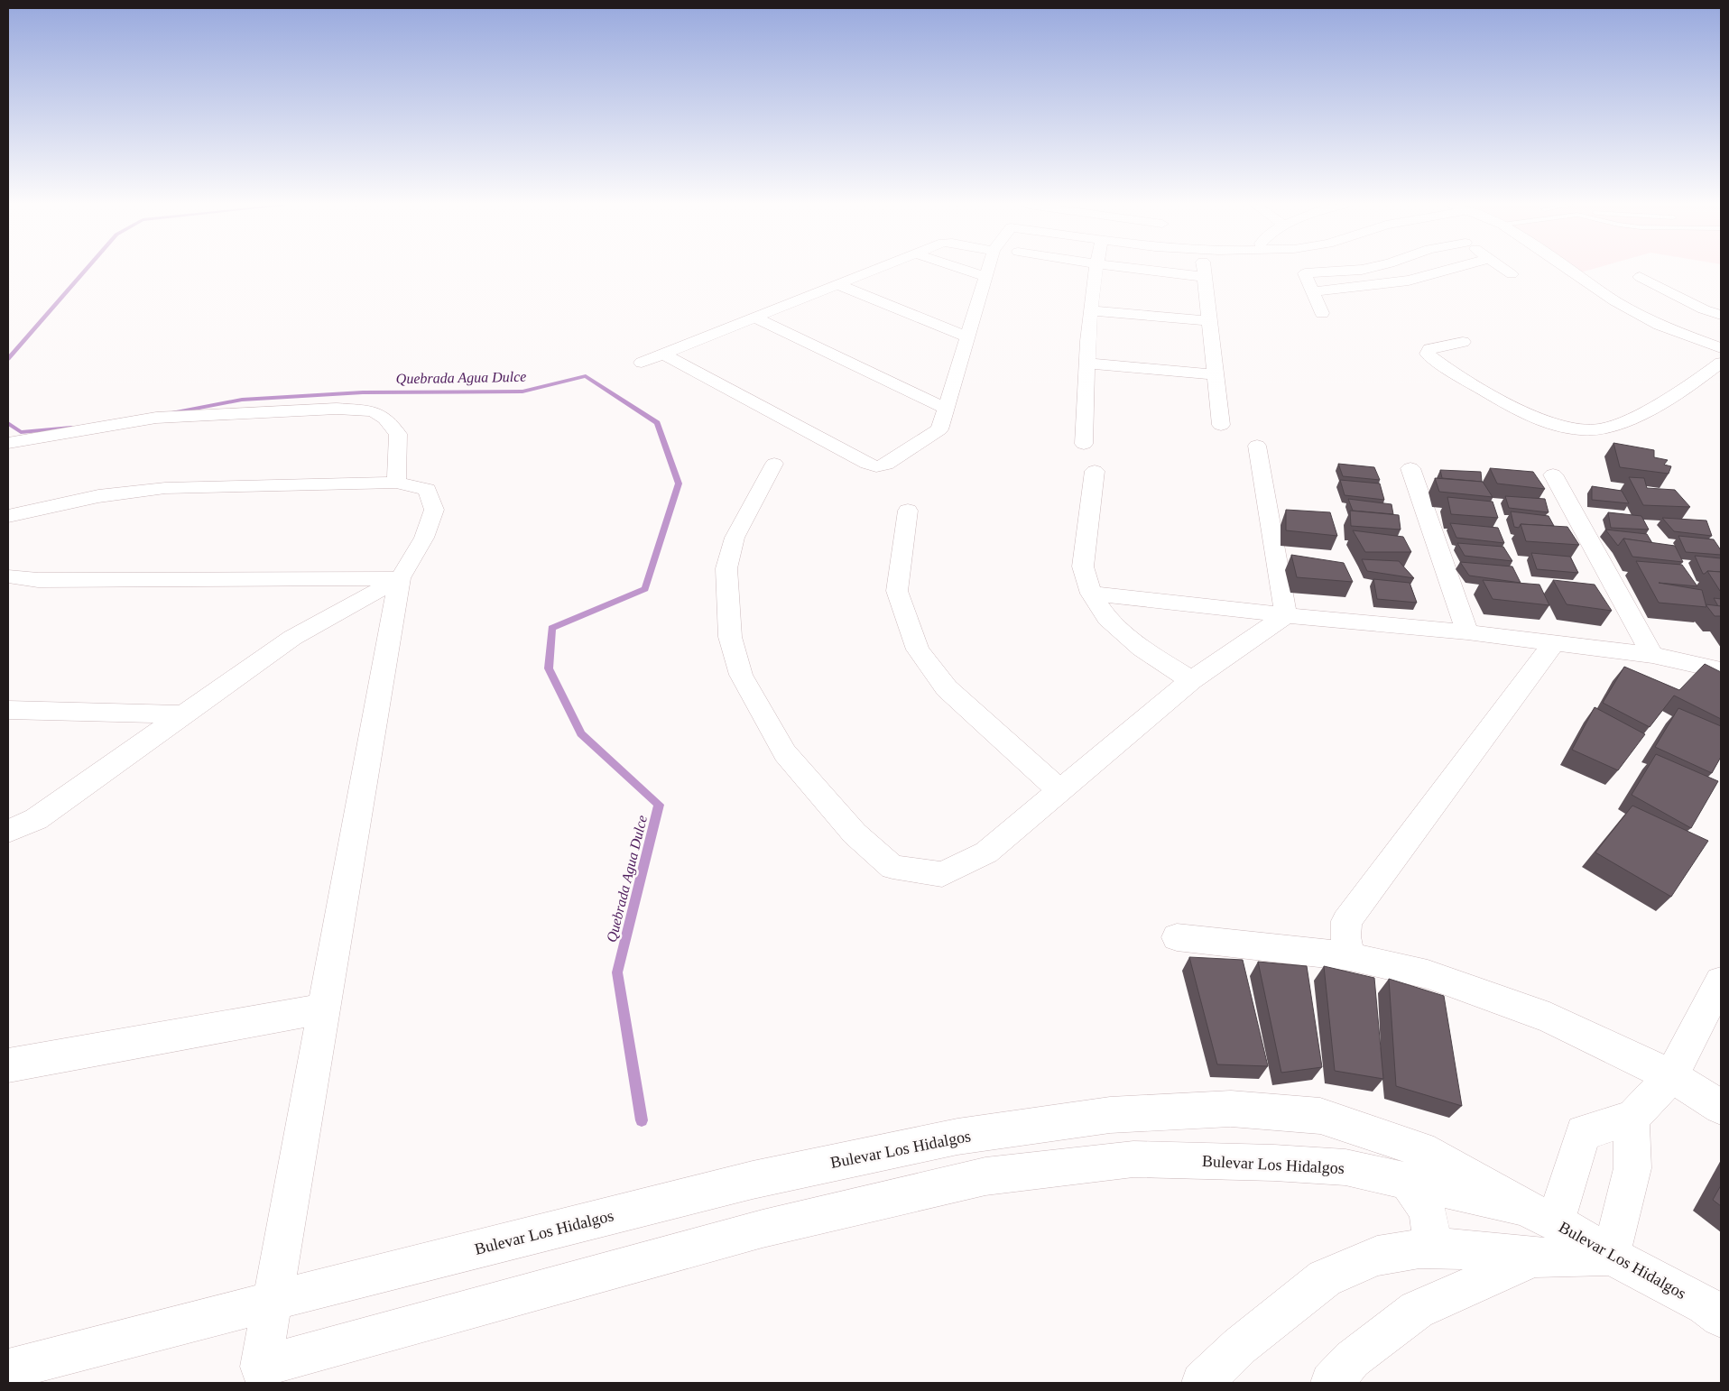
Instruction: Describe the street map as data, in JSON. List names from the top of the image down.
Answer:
{
  "streets": {
    "street": ["Bulevar Los Hidalgos"]
  },
  "water": ["Quebrada Agua Dulce"]
}
